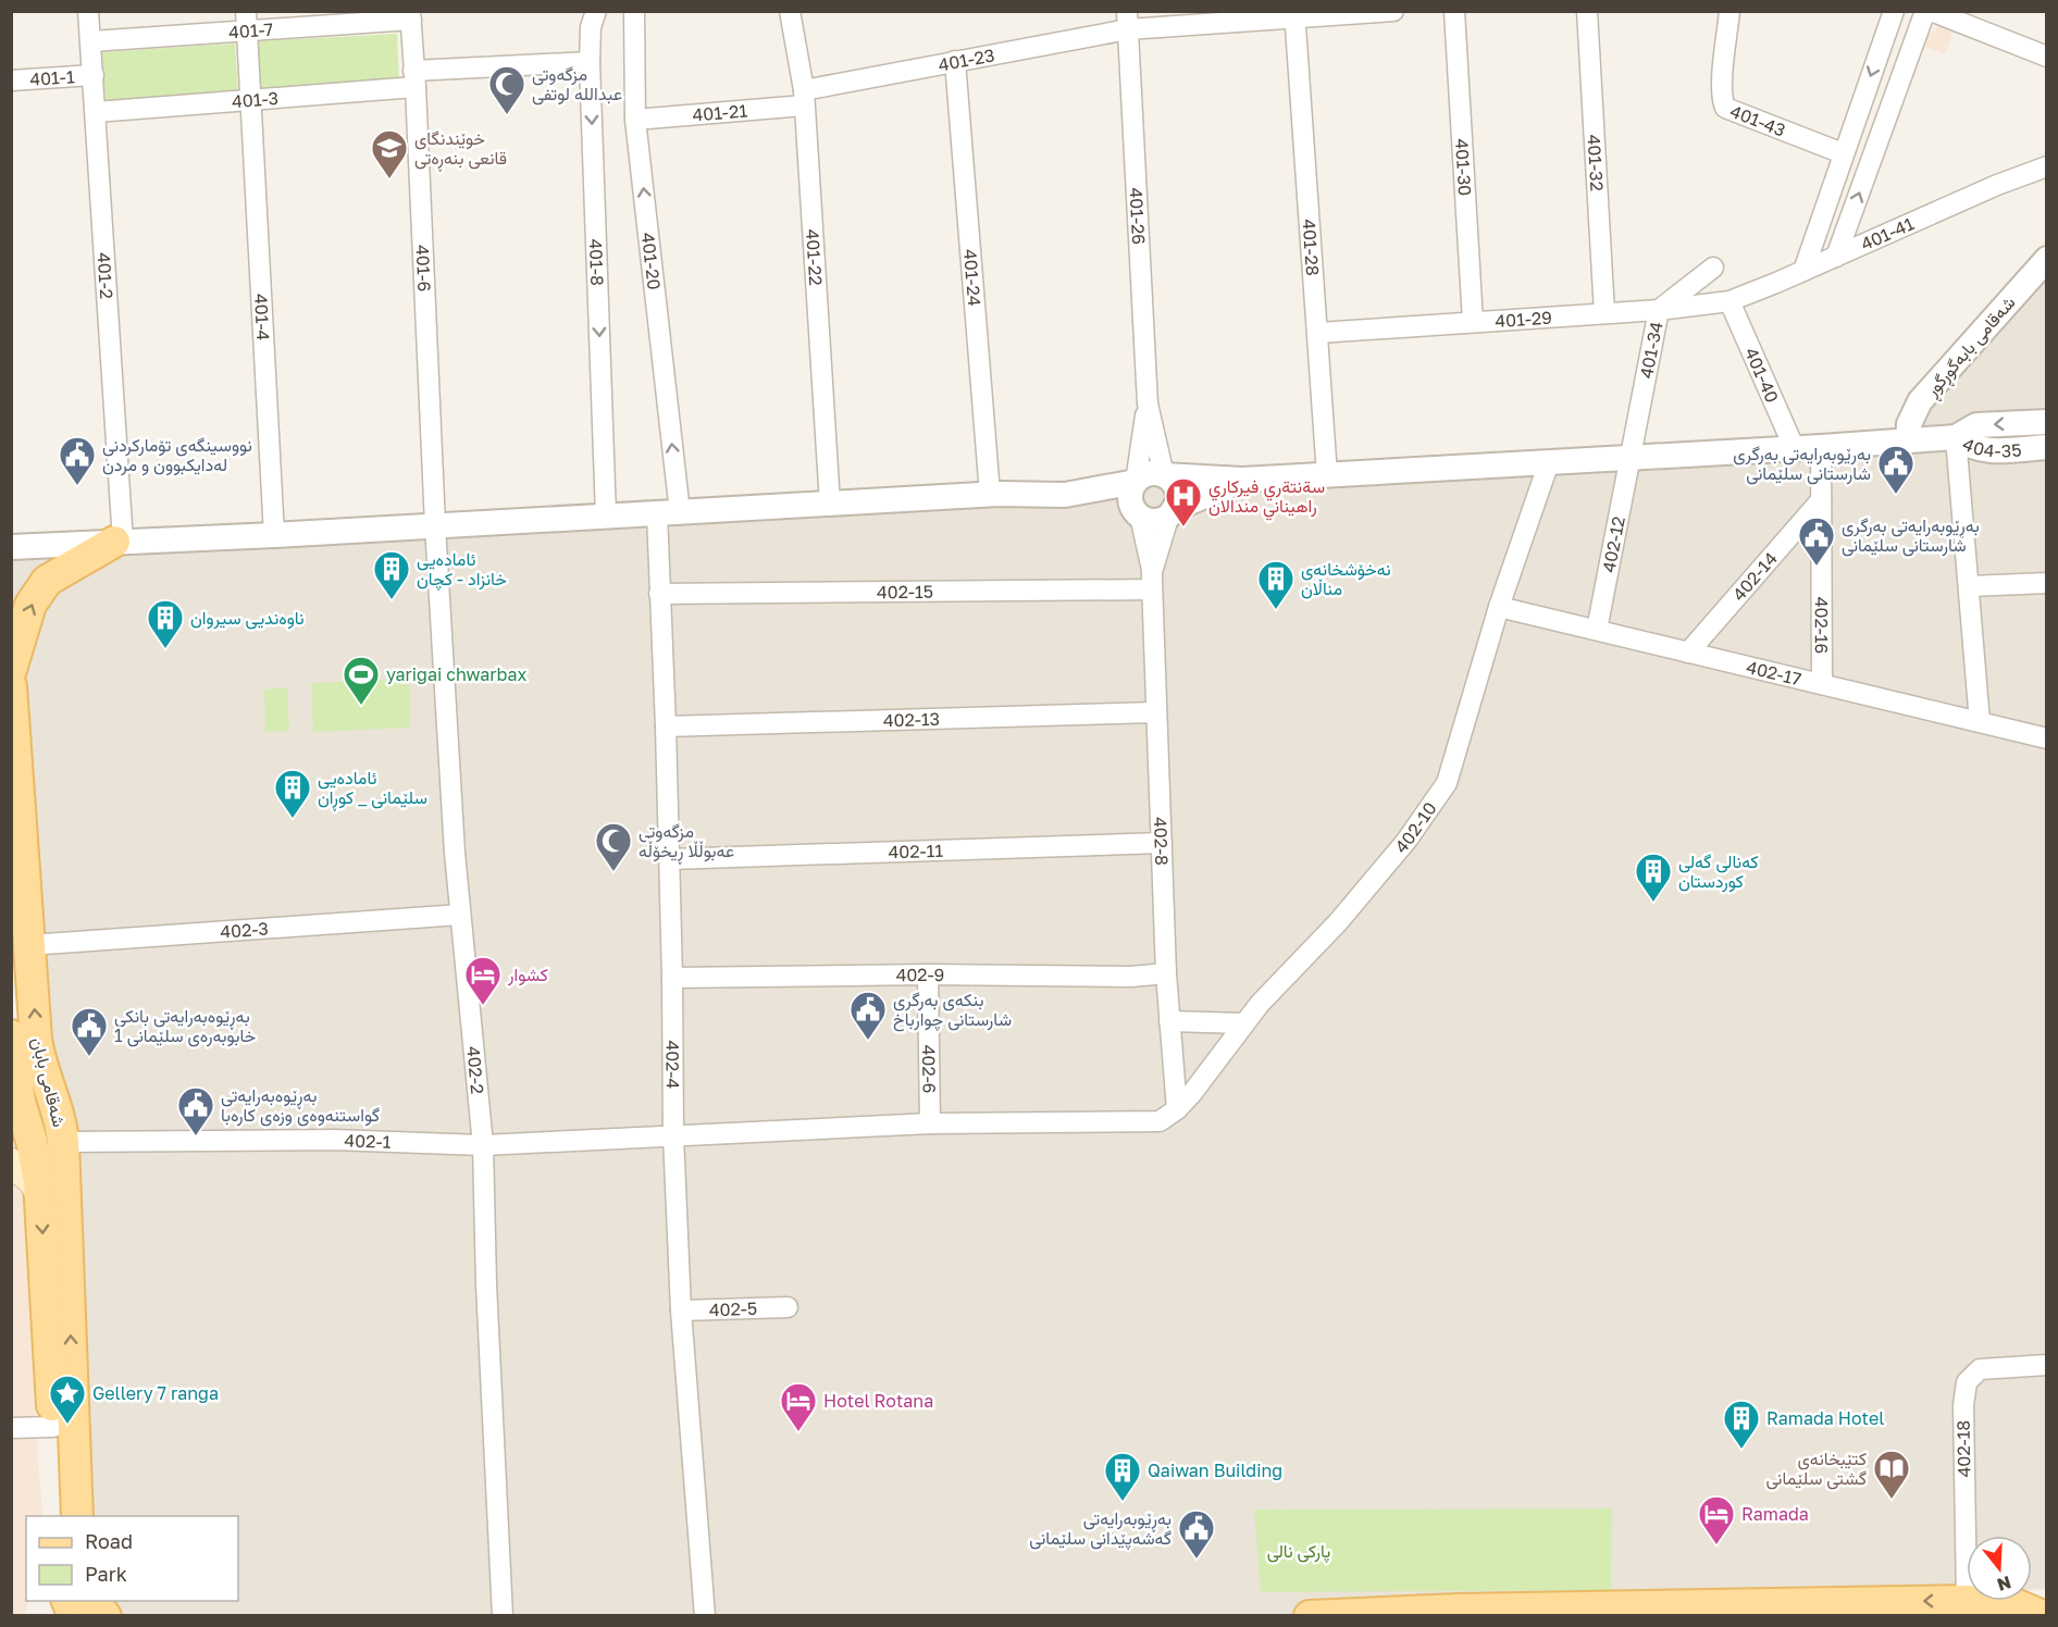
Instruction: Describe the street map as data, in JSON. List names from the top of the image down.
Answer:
{
  "streets": {
    "main road": ["شەقامی بابان"],
    "street": [
      "401-7",
      "401-23",
      "401-1",
      "401-3",
      "401-21",
      "401-43",
      "401-32",
      "401-30",
      "401-26",
      "401-41",
      "401-28",
      "401-22",
      "401-20",
      "401-8",
      "401-6",
      "401-2",
      "401-24",
      "401-4",
      "401-29",
      "شەقامی بابەگوڕگوڕ",
      "401-34",
      "401-40",
      "404-35",
      "402-12",
      "402-14",
      "402-15",
      "402-16",
      "402-17",
      "402-13",
      "402-10",
      "402-8",
      "402-11",
      "402-3",
      "402-9",
      "402-4",
      "402-6",
      "402-2",
      "402-1",
      "402-5",
      "402-18"
    ]
  },
  "crossings": [
    ["401-7", "401-6"],
    ["401-7", "401-2"],
    ["401-7", "401-4"],
    ["401-23", "401-21"],
    ["401-23", "401-26"],
    ["401-23", "401-28"],
    ["401-23", "401-22"],
    ["401-23", "401-24"],
    ["401-1", "401-2"],
    ["401-3", "401-8"],
    ["401-3", "401-6"],
    ["401-3", "401-2"],
    ["401-3", "401-4"],
    ["401-21", "401-22"],
    ["401-21", "401-20"],
    ["401-32", "401-29"],
    ["401-30", "401-29"],
    ["401-41", "401-29"],
    ["401-41", "401-40"],
    ["401-28", "401-29"],
    ["401-20", "402-4"],
    ["401-6", "402-2"],
    ["401-29", "401-34"],
    ["401-29", "401-40"],
    ["401-34", "402-12"],
    ["402-12", "402-17"],
    ["402-14", "402-16"],
    ["402-14", "402-17"],
    ["402-15", "402-8"],
    ["402-15", "402-4"],
    ["402-16", "402-17"],
    ["402-17", "402-10"],
    ["402-13", "402-8"],
    ["402-13", "402-4"],
    ["402-10", "402-8"],
    ["402-10", "402-1"],
    ["402-8", "402-11"],
    ["402-8", "402-9"],
    ["402-11", "402-4"],
    ["402-3", "402-2"],
    ["402-3", "شەقامی بابان"],
    ["402-9", "402-4"],
    ["402-9", "402-6"],
    ["402-4", "402-1"],
    ["402-4", "402-5"],
    ["402-6", "402-1"],
    ["402-2", "402-1"],
    ["شەقامی بابان", "402-1"]
  ],
  "one_way": ["401-20", "401-8"],
  "parks": ["پارکی نالی"],
  "places": {
    "mosque": ["مزگەوتی عبداللە لوتفی", "مزگەوتی عەبوڵڵا ڕیخۆڵە"],
    "school or university": ["خوێندنگای قانعی بنەڕەتی"],
    "public building": [
      "نووسینگەی تۆمارکردنی لەدایکبوون و مردن",
      "بەرێوبەرایەتی بەرگری شارستانی سلێمانی",
      "بەڕێوبەرایەتی بەرگری شارستانی سلێمانی",
      "بنکەی بەرگری شارستانی چوارباخ",
      "بەڕێوەبەرایەتی بانکی خابوبەرەی سلێمانی 1",
      "بەڕێوەبەرایەتی گواستنەوەی وزەی کارەبا",
      "بەڕێوبەرایەتی گەشەپێدانی سلێمانی"
    ],
    "hospital": ["سةنتةري فيركاري راهيناني مندالان"],
    "building": [
      "ئامادەیی خانزاد - کچان",
      "نەخۆشخانەی مناڵان",
      "ناوەندیی سیروان",
      "ئامادەیی سلێمانی _ کوڕان",
      "کەنالی گەلی کوردستان",
      "Ramada Hotel",
      "Qaiwan Building"
    ],
    "sports": ["yarigai chwarbax"],
    "hotel": ["كشوار", "Hotel Rotana", "Ramada"],
    "place": ["Gellery 7 ranga"],
    "library": ["کتێبخانەی گشتی سلێمانی"]
  },
  "legend": ["Road", "Park"],
  "north": "bottom"
}
